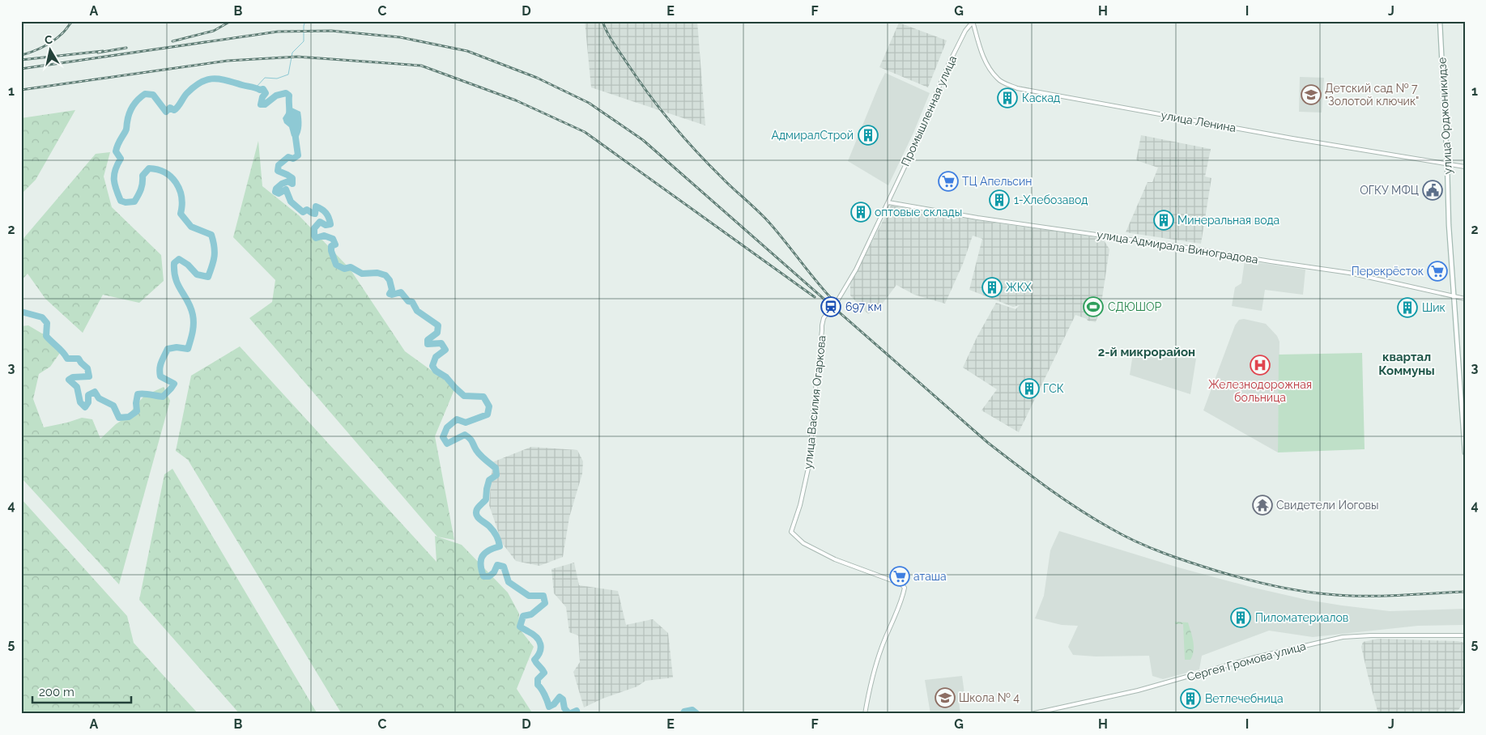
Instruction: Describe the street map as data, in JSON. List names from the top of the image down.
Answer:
{
  "streets": {
    "main road": ["улица Орджоникидзе"],
    "street": [
      "Промышленная улица",
      "улица Ленина",
      "улица Адмирала Виноградова",
      "улица Василия Огаркова",
      "Сергея Громова улица"
    ]
  },
  "crossings": [
    ["Промышленная улица", "улица Ленина"],
    ["Промышленная улица", "улица Адмирала Виноградова"],
    ["Промышленная улица", "улица Василия Огаркова"],
    ["улица Орджоникидзе", "улица Ленина"],
    ["улица Орджоникидзе", "улица Адмирала Виноградова"]
  ],
  "districts": ["2-й микрорайон", "квартал Коммуны"],
  "places": {
    "school or university": ["Детский сад № 7 \"Золотой ключик\"", "Школа № 4"],
    "building": [
      "Каскад",
      "АдмиралСтрой",
      "1-Хлебозавод",
      "оптовые склады",
      "Минеральная вода",
      "ЖКХ",
      "Шик",
      "ГСК",
      "Пиломатериалов",
      "Ветлечебница"
    ],
    "supermarket": ["ТЦ Апельсин", "Перекрёсток", "аташа"],
    "public building": ["ОГКУ МФЦ"],
    "station": ["697 км"],
    "sports": ["СДЮШОР"],
    "hospital": ["Железнодорожная больница"],
    "temple": ["Свидетели Иоговы"]
  },
  "scale_bar": "200 m",
  "north": "top",
  "grid": {
    "columns": [
      "A",
      "B",
      "C",
      "D",
      "E",
      "F",
      "G",
      "H",
      "I",
      "J"
    ],
    "rows": [
      "1",
      "2",
      "3",
      "4",
      "5"
    ]
  }
}
